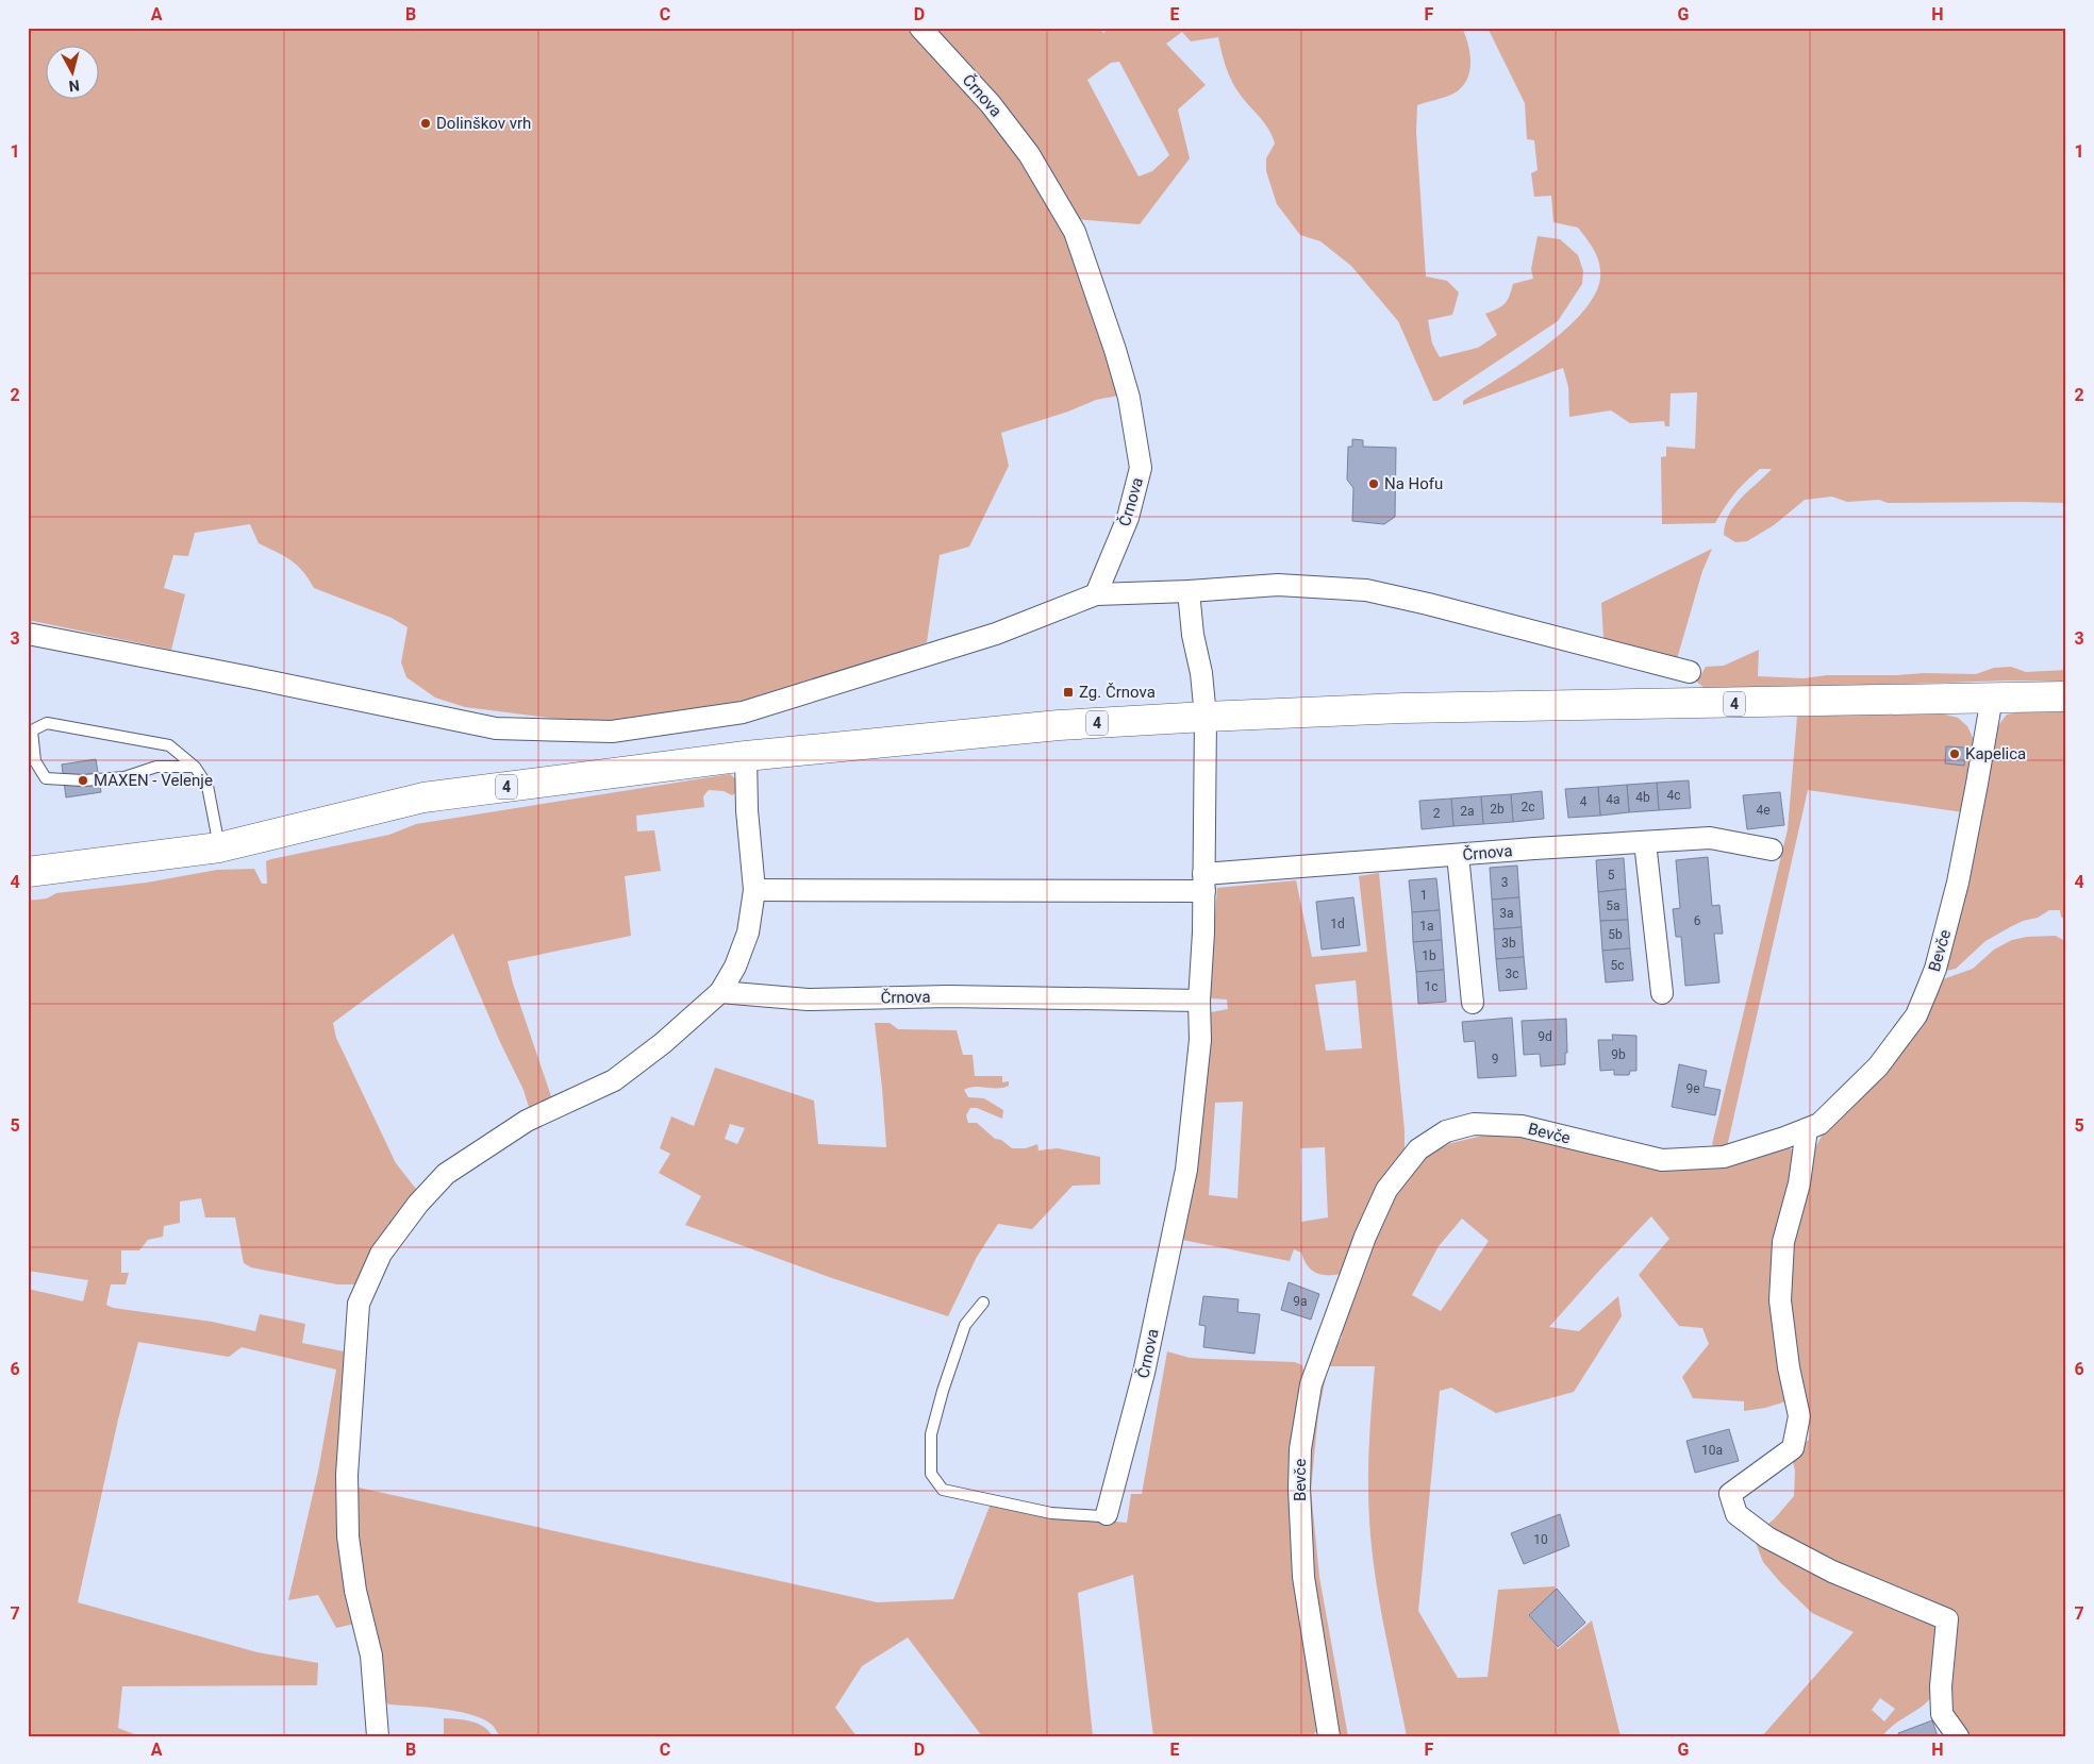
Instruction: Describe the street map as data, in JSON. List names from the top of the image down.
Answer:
{
  "streets": {
    "main road": ["4"],
    "street": ["Črnova", "Bevče"]
  },
  "crossings": [
    ["Črnova", "4"],
    ["4", "Bevče"]
  ],
  "places": {
    "other": [
      "Dolinškov vrh",
      "Na Hofu",
      "Kapelica",
      "MAXEN - Velenje"
    ],
    "transit": ["Zg. Črnova"]
  },
  "house_numbers": [
    "4c",
    "4b",
    "4a",
    "4",
    "2c",
    "2b",
    "4e",
    "2a",
    "2",
    "5",
    "3",
    "1",
    "5a",
    "3a",
    "6",
    "1d",
    "1a",
    "5b",
    "3b",
    "1b",
    "5c",
    "3c",
    "1c",
    "9d",
    "9b",
    "9",
    "9e",
    "9a",
    "10a",
    "10"
  ],
  "north": "bottom",
  "grid": {
    "columns": [
      "A",
      "B",
      "C",
      "D",
      "E",
      "F",
      "G",
      "H"
    ],
    "rows": [
      "1",
      "2",
      "3",
      "4",
      "5",
      "6",
      "7"
    ]
  }
}
